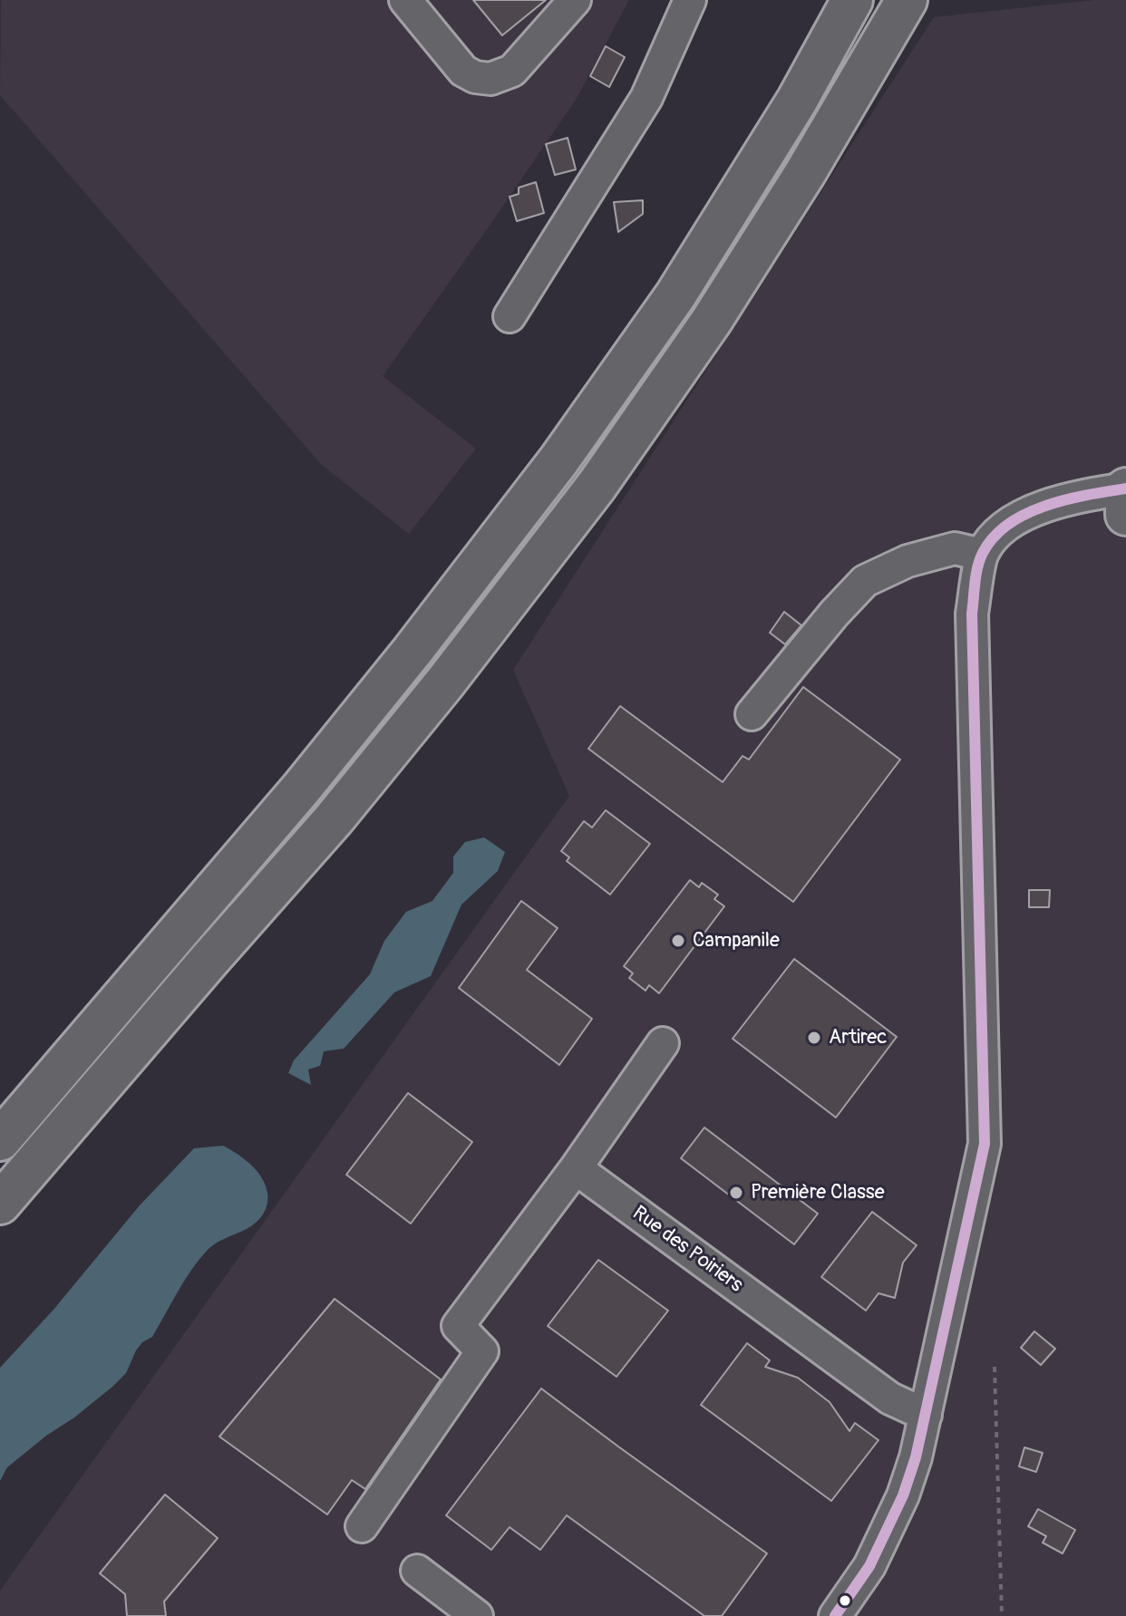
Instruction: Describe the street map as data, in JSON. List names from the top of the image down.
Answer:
{
  "streets": {
    "street": ["Rue des Poiriers"]
  },
  "places": ["Campanile", "Artirec", "Première Classe"]
}
